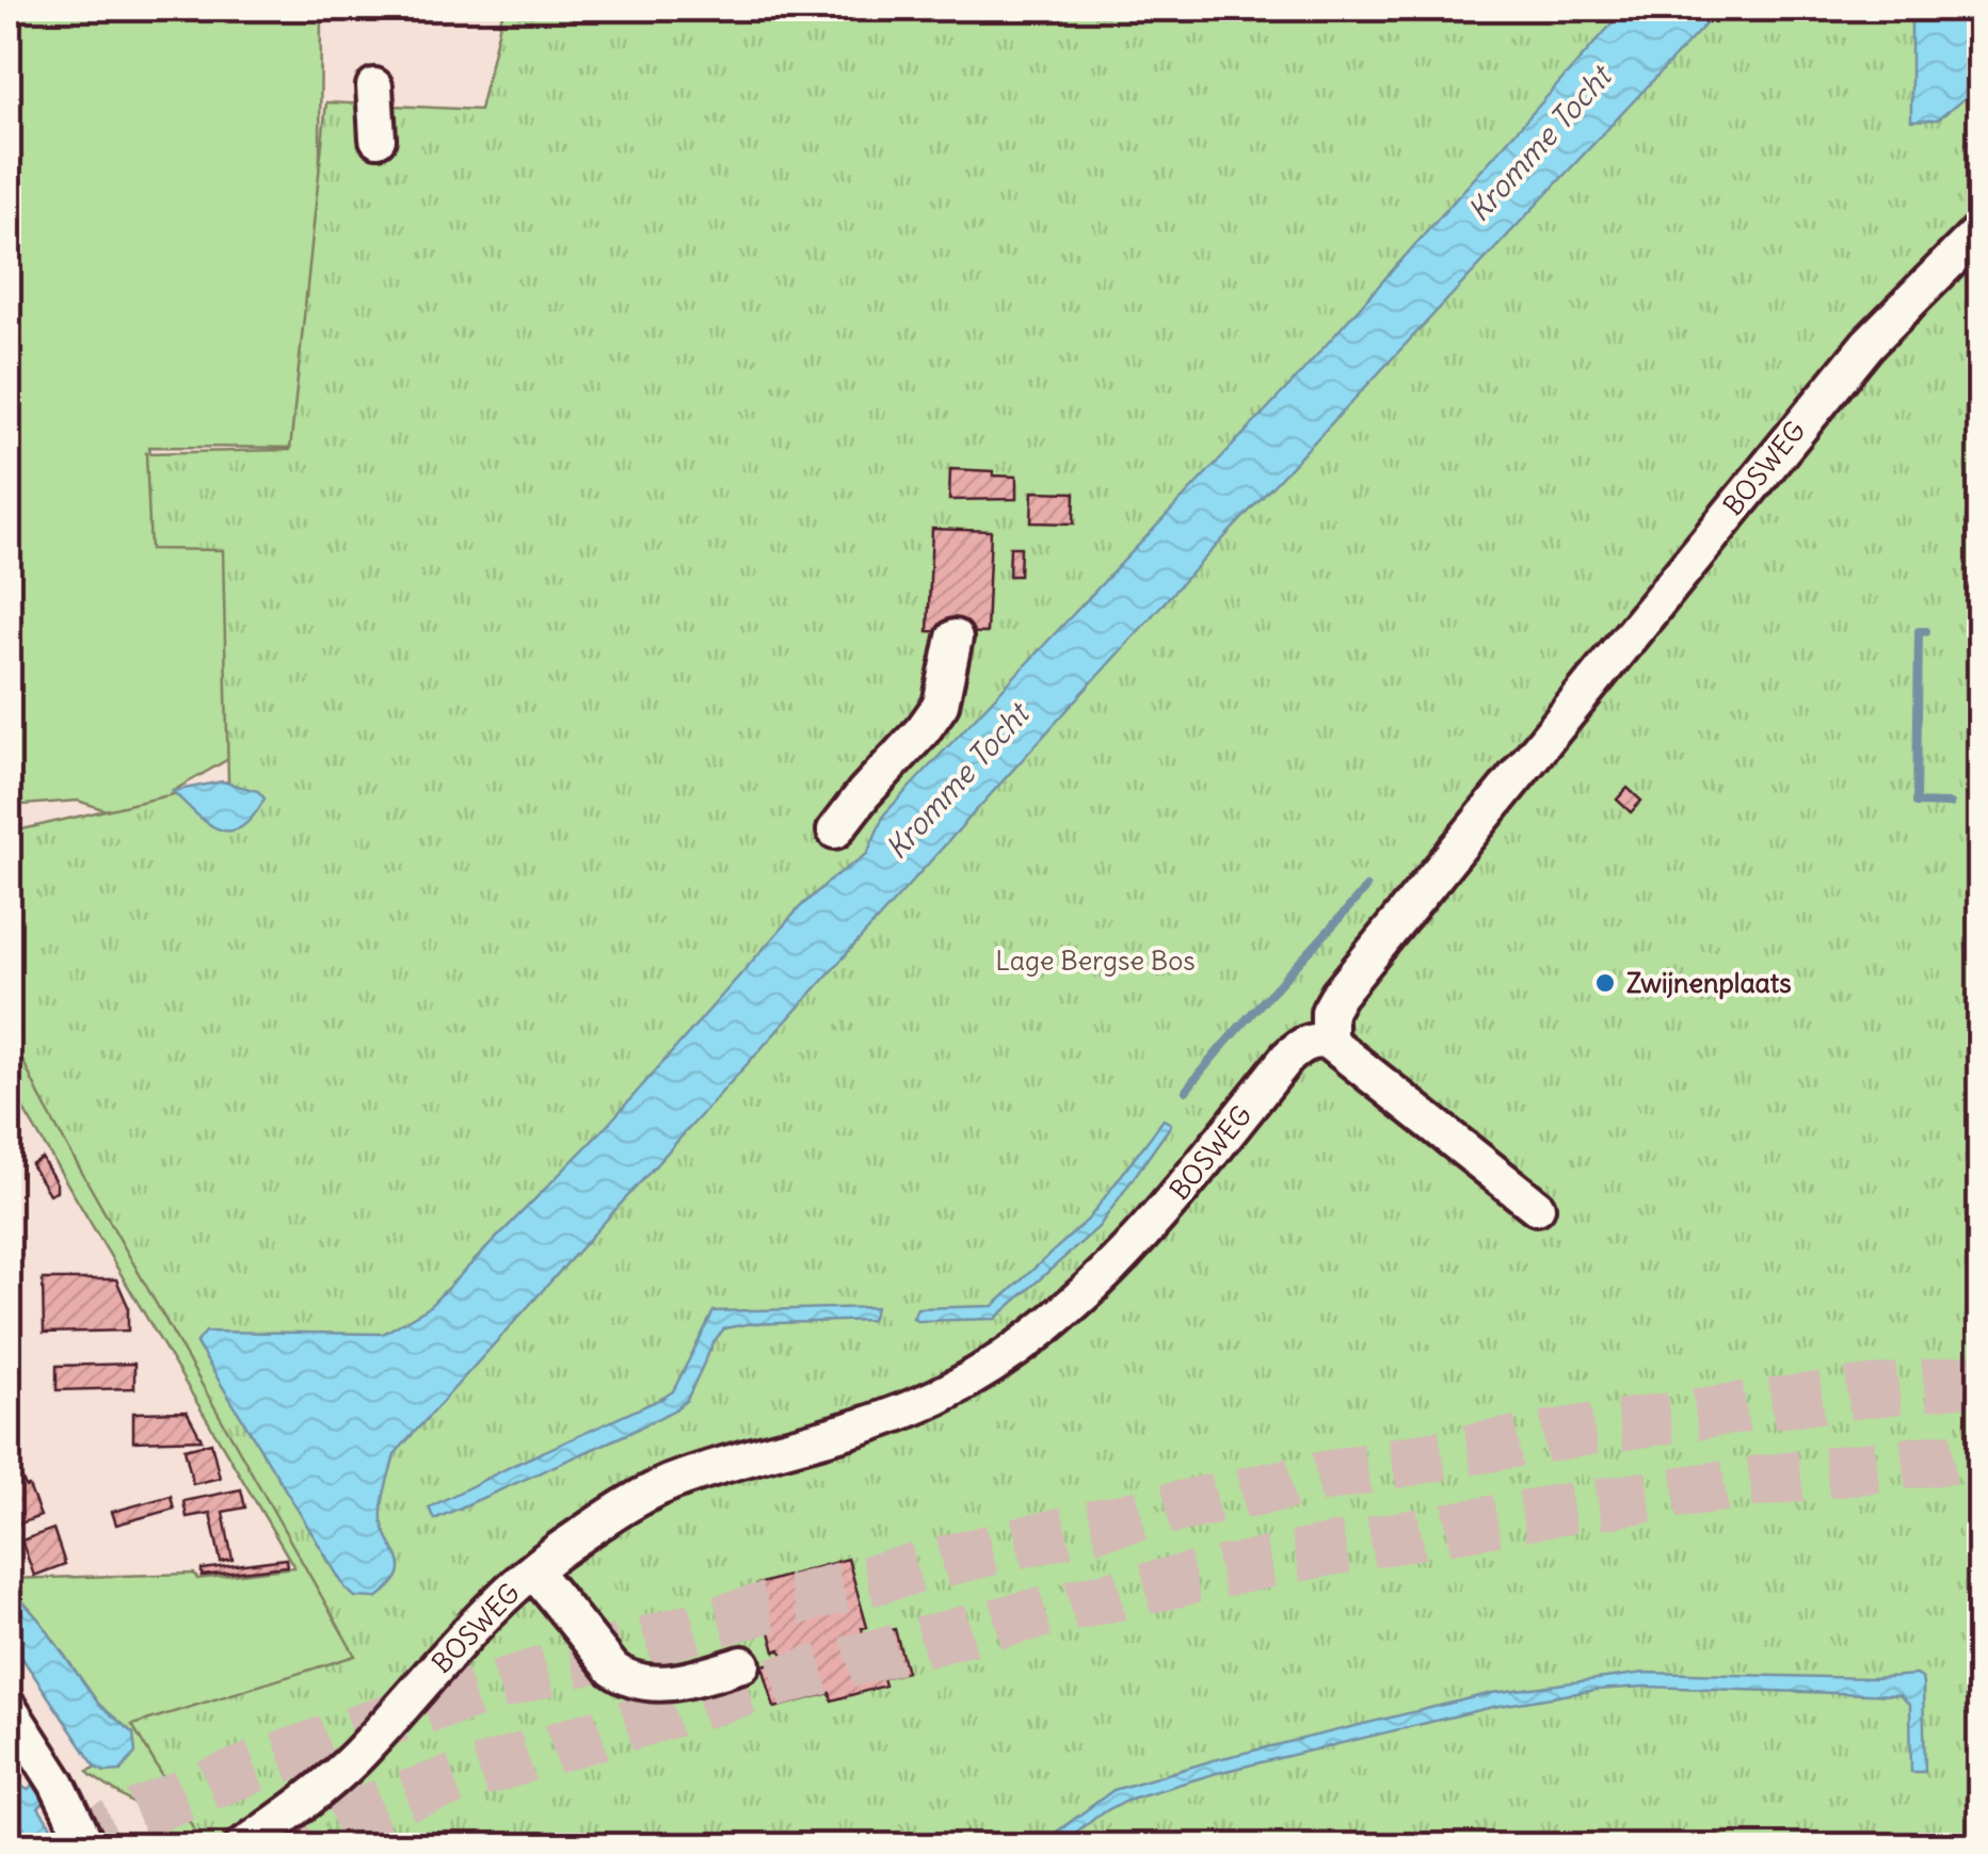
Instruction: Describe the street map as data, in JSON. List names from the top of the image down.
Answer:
{
  "streets": {
    "street": ["BOSWEG"]
  },
  "water": ["Kromme Tocht"],
  "parks": ["Lage Bergse Bos"],
  "places": ["Zwijnenplaats"]
}
